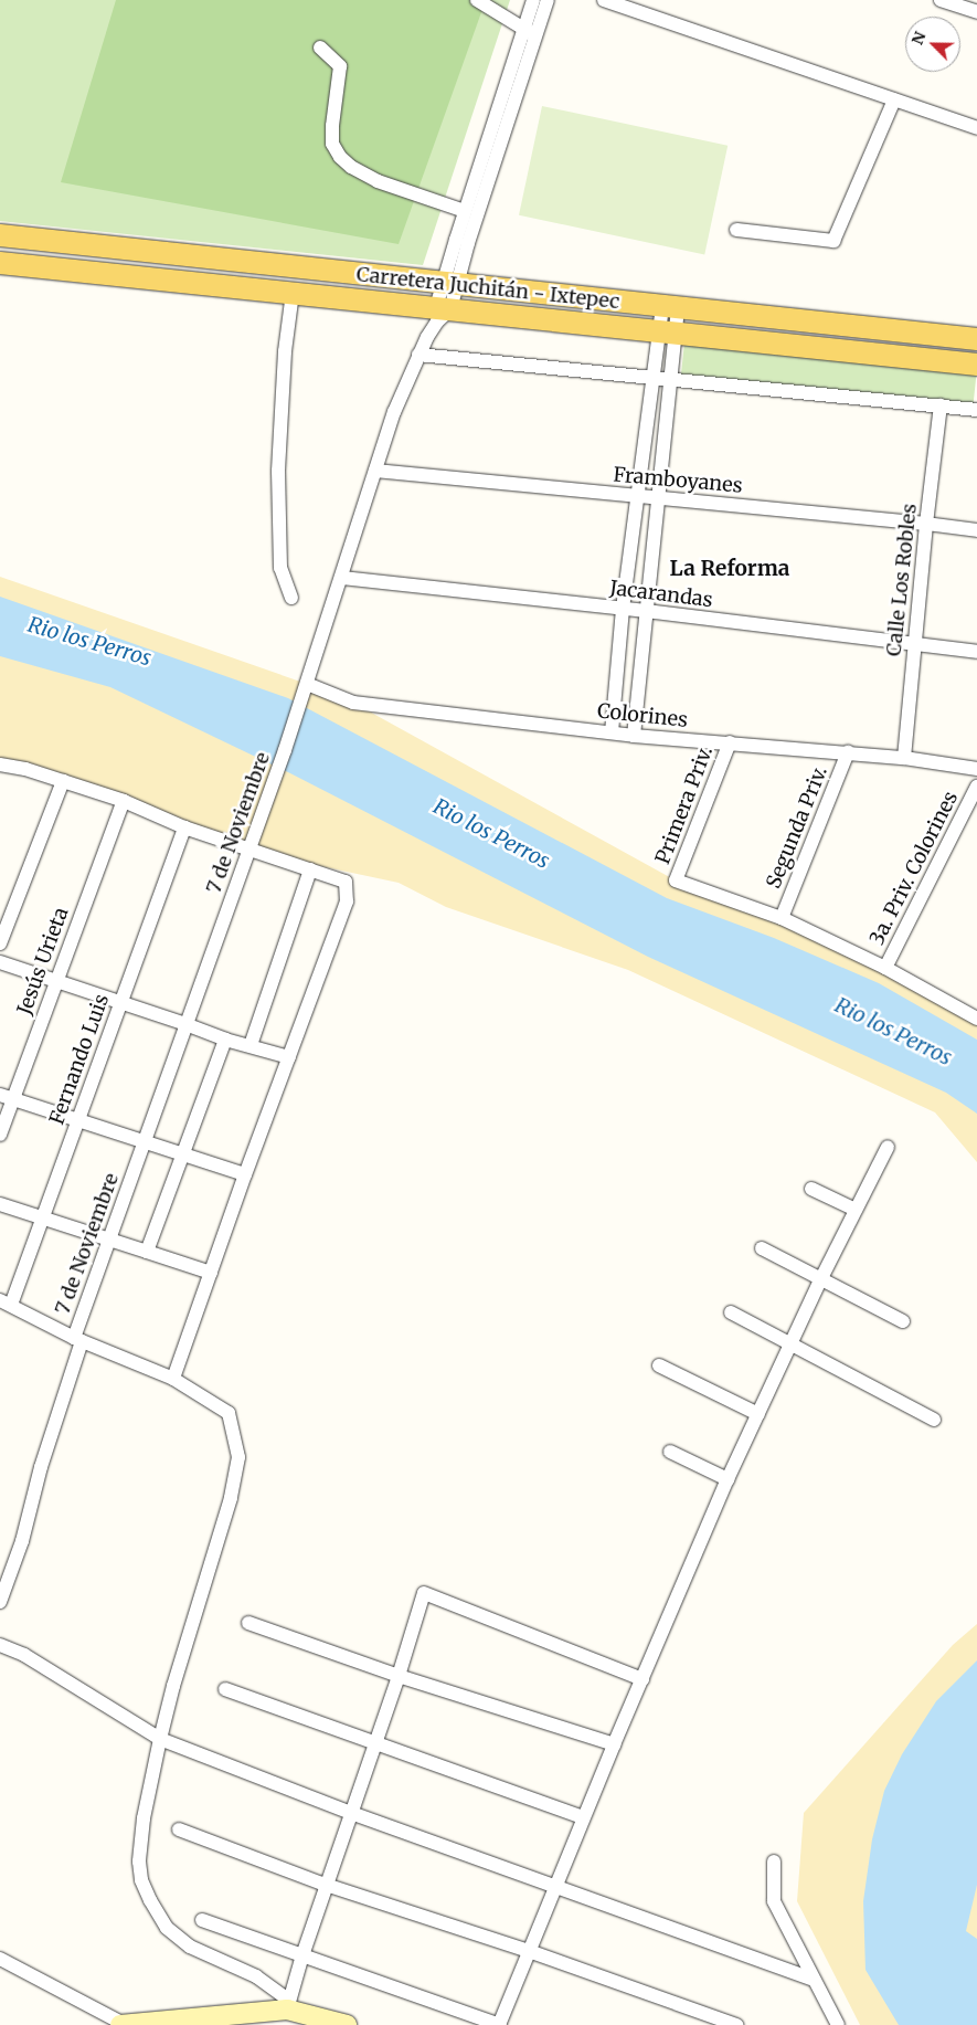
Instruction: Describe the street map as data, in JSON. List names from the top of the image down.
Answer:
{
  "streets": {
    "main road": ["Carretera Juchitán - Ixtepec"],
    "street": [
      "Framboyanes",
      "Calle Los Robles",
      "Jacarandas",
      "Colorines",
      "Primera Priv.",
      "7 de Noviembre",
      "Segunda Priv.",
      "3a. Priv. Colorines",
      "Jesús Urieta",
      "Fernando Luis"
    ]
  },
  "crossings": [
    ["Carretera Juchitán - Ixtepec", "7 de Noviembre"],
    ["Framboyanes", "Calle Los Robles"],
    ["Framboyanes", "7 de Noviembre"],
    ["Calle Los Robles", "Jacarandas"],
    ["Calle Los Robles", "Colorines"],
    ["Jacarandas", "7 de Noviembre"],
    ["Colorines", "Primera Priv."],
    ["Colorines", "7 de Noviembre"],
    ["Colorines", "Segunda Priv."],
    ["Primera Priv.", "Segunda Priv."]
  ],
  "districts": ["La Reforma"],
  "water": ["Rio los Perros"],
  "north": "top left"
}
